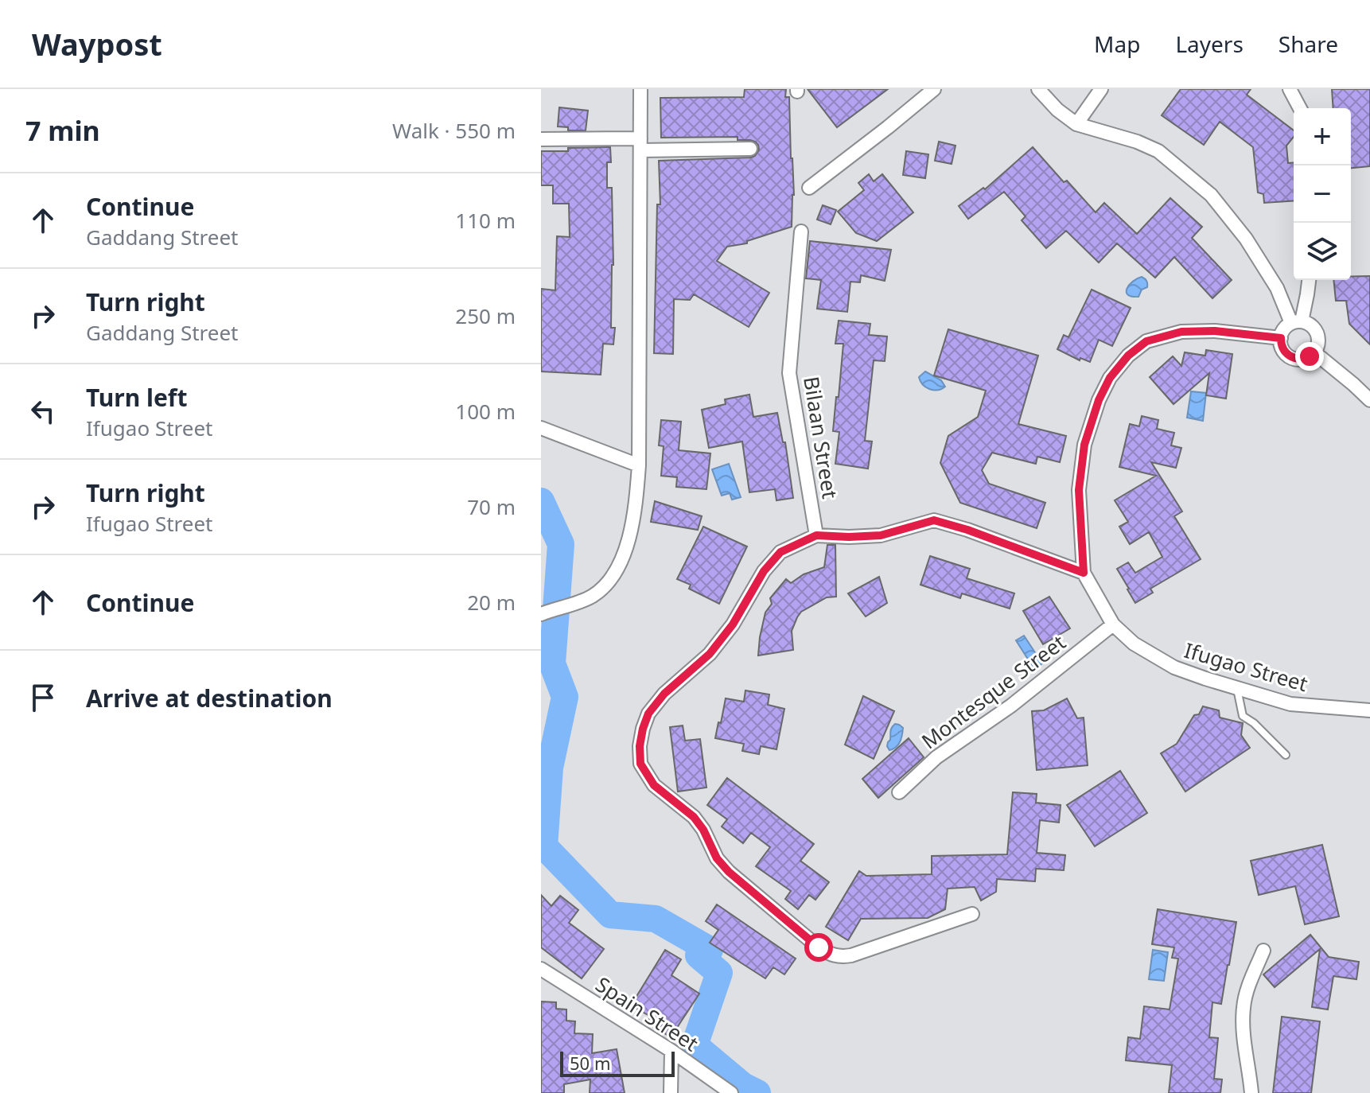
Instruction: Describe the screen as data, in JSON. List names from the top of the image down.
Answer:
{
  "streets": {
    "street": [
      "Bilaan Street",
      "Ifugao Street",
      "Montesque Street",
      "Spain Street"
    ]
  },
  "crossings": [
    ["Ifugao Street", "Montesque Street"]
  ],
  "scale_bar": "50 m",
  "page": {
    "header": "Waypost",
    "nav": ["Map", "Layers", "Share"],
    "heading": ["7 min", "Walk · 550 m"],
    "map_buttons": ["+", "−"],
    "list": [
      ["Continue", "Gaddang Street", "110 m"],
      ["Turn right", "Gaddang Street", "250 m"],
      ["Turn left", "Ifugao Street", "100 m"],
      ["Turn right", "Ifugao Street", "70 m"],
      ["Continue", "20 m"],
      "Arrive at destination"
    ],
    "scale": "50 m"
  }
}
